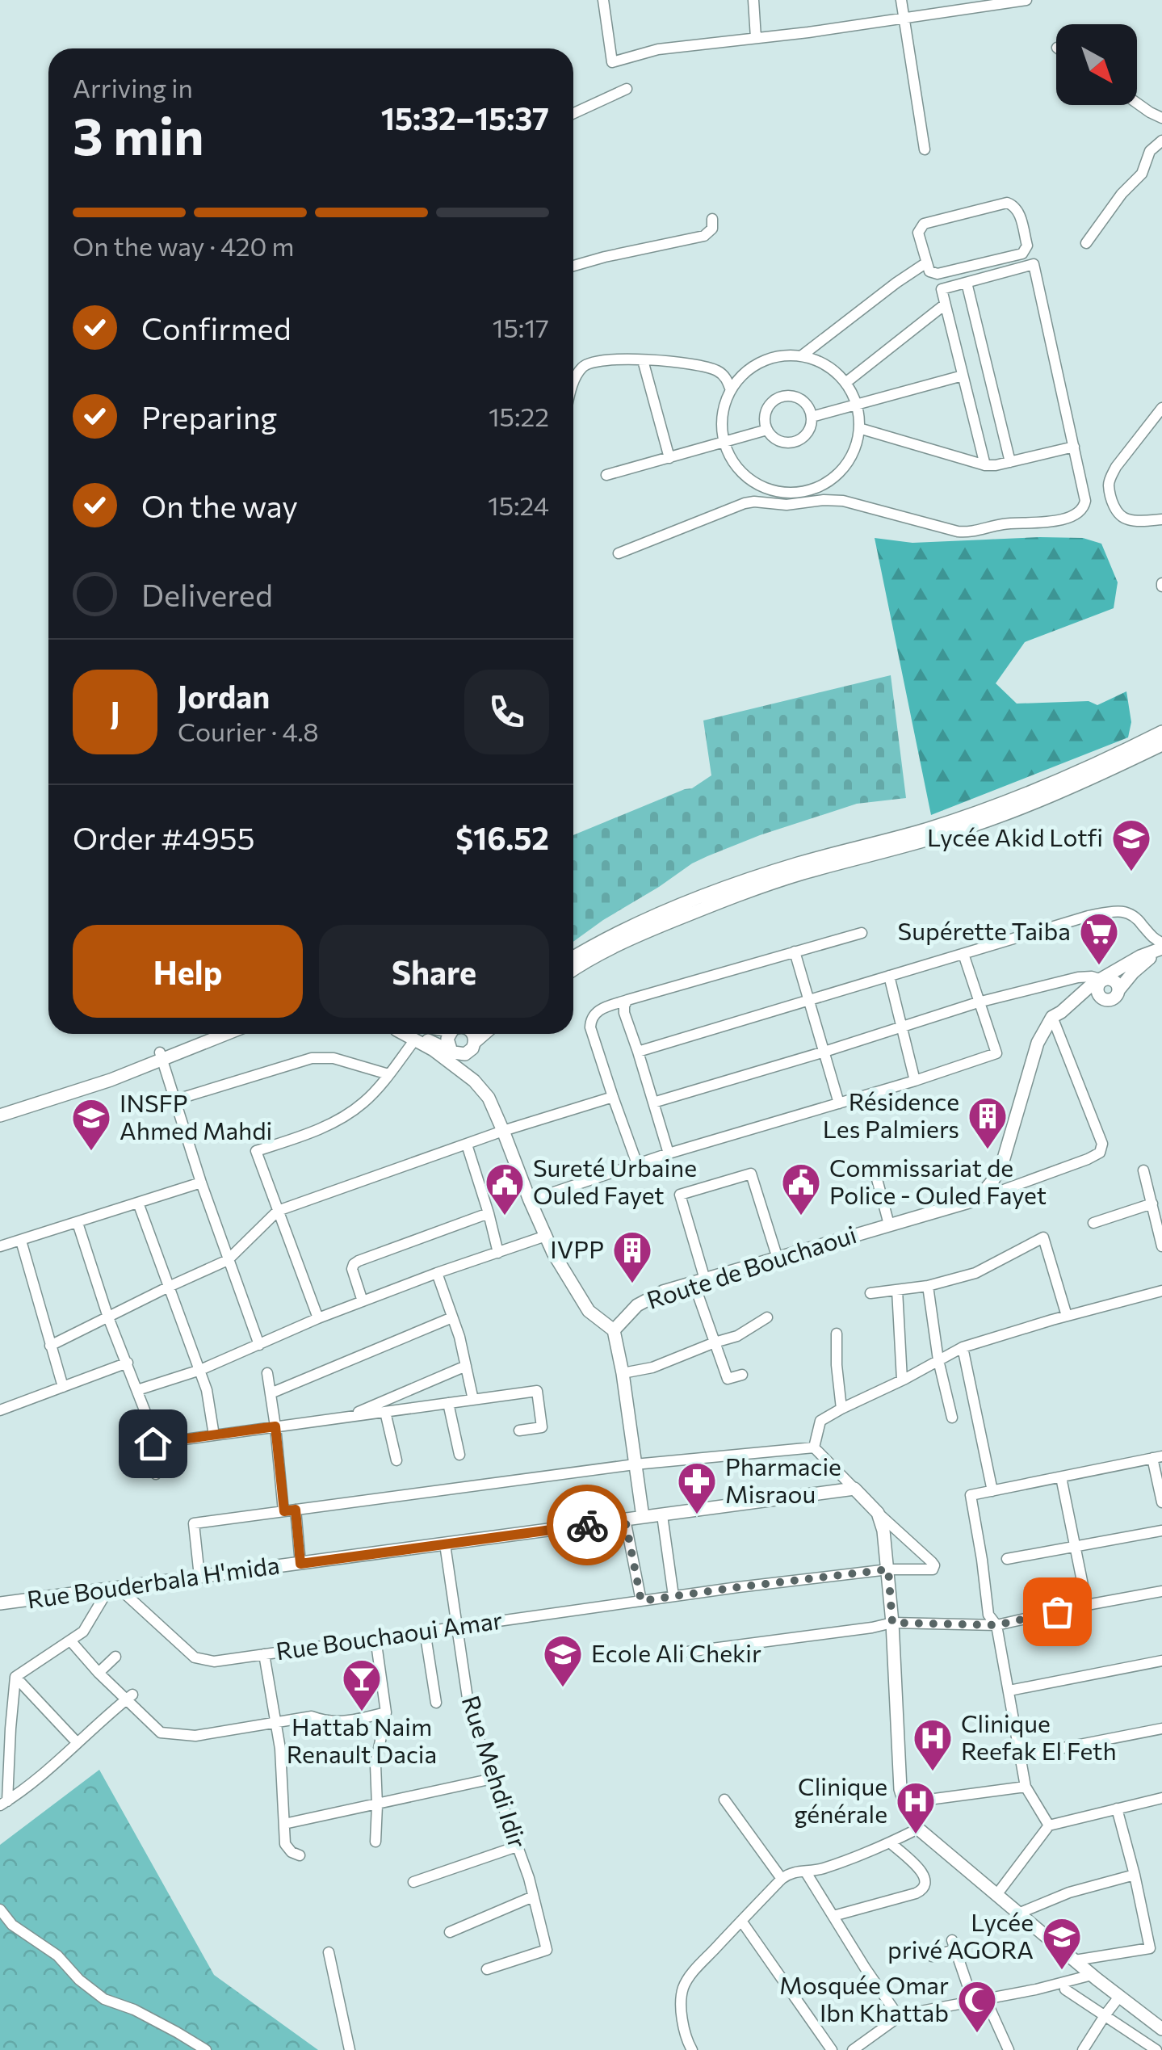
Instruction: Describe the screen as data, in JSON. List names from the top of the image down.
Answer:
{
  "streets": {
    "main road": ["Route de Bouchaoui", "Rue Bouderbala H'mida"],
    "street": ["Rue Bouchaoui Amar", "Rue Mehdi Idir"]
  },
  "crossings": [
    ["Rue Bouderbala H'mida", "Rue Bouchaoui Amar"],
    ["Rue Bouderbala H'mida", "Rue Mehdi Idir"],
    ["Rue Bouchaoui Amar", "Rue Mehdi Idir"]
  ],
  "places": {
    "school or university": [
      "Lycée Akid Lotfi",
      "INSFP Ahmed Mahdi",
      "Ecole Ali Chekir",
      "Lycée privé AGORA"
    ],
    "supermarket": ["Supérette Taiba"],
    "building": ["Résidence Les Palmiers", "IVPP"],
    "public building": ["Sureté Urbaine Ouled Fayet", "Commissariat de Police - Ouled Fayet"],
    "pharmacy": ["Pharmacie Misraou"],
    "bar": ["Hattab Naim Renault Dacia"],
    "hospital": ["Clinique Reefak El Feth", "Clinique générale"],
    "mosque": ["Mosquée Omar Ibn Khattab"]
  },
  "north": "bottom right",
  "page": {
    "heading": ["3 min", "Arriving in", "15:32–15:37"],
    "panel": [
      "Jordan",
      "Courier · 4.8",
      "Order #4955",
      "$16.52"
    ],
    "bar": "On the way · 420 m",
    "list": [
      ["Confirmed", "15:17"],
      ["Preparing", "15:22"],
      ["On the way", "15:24"],
      "Delivered"
    ],
    "round": "J",
    "buttons": ["Help", "Share"]
  }
}
